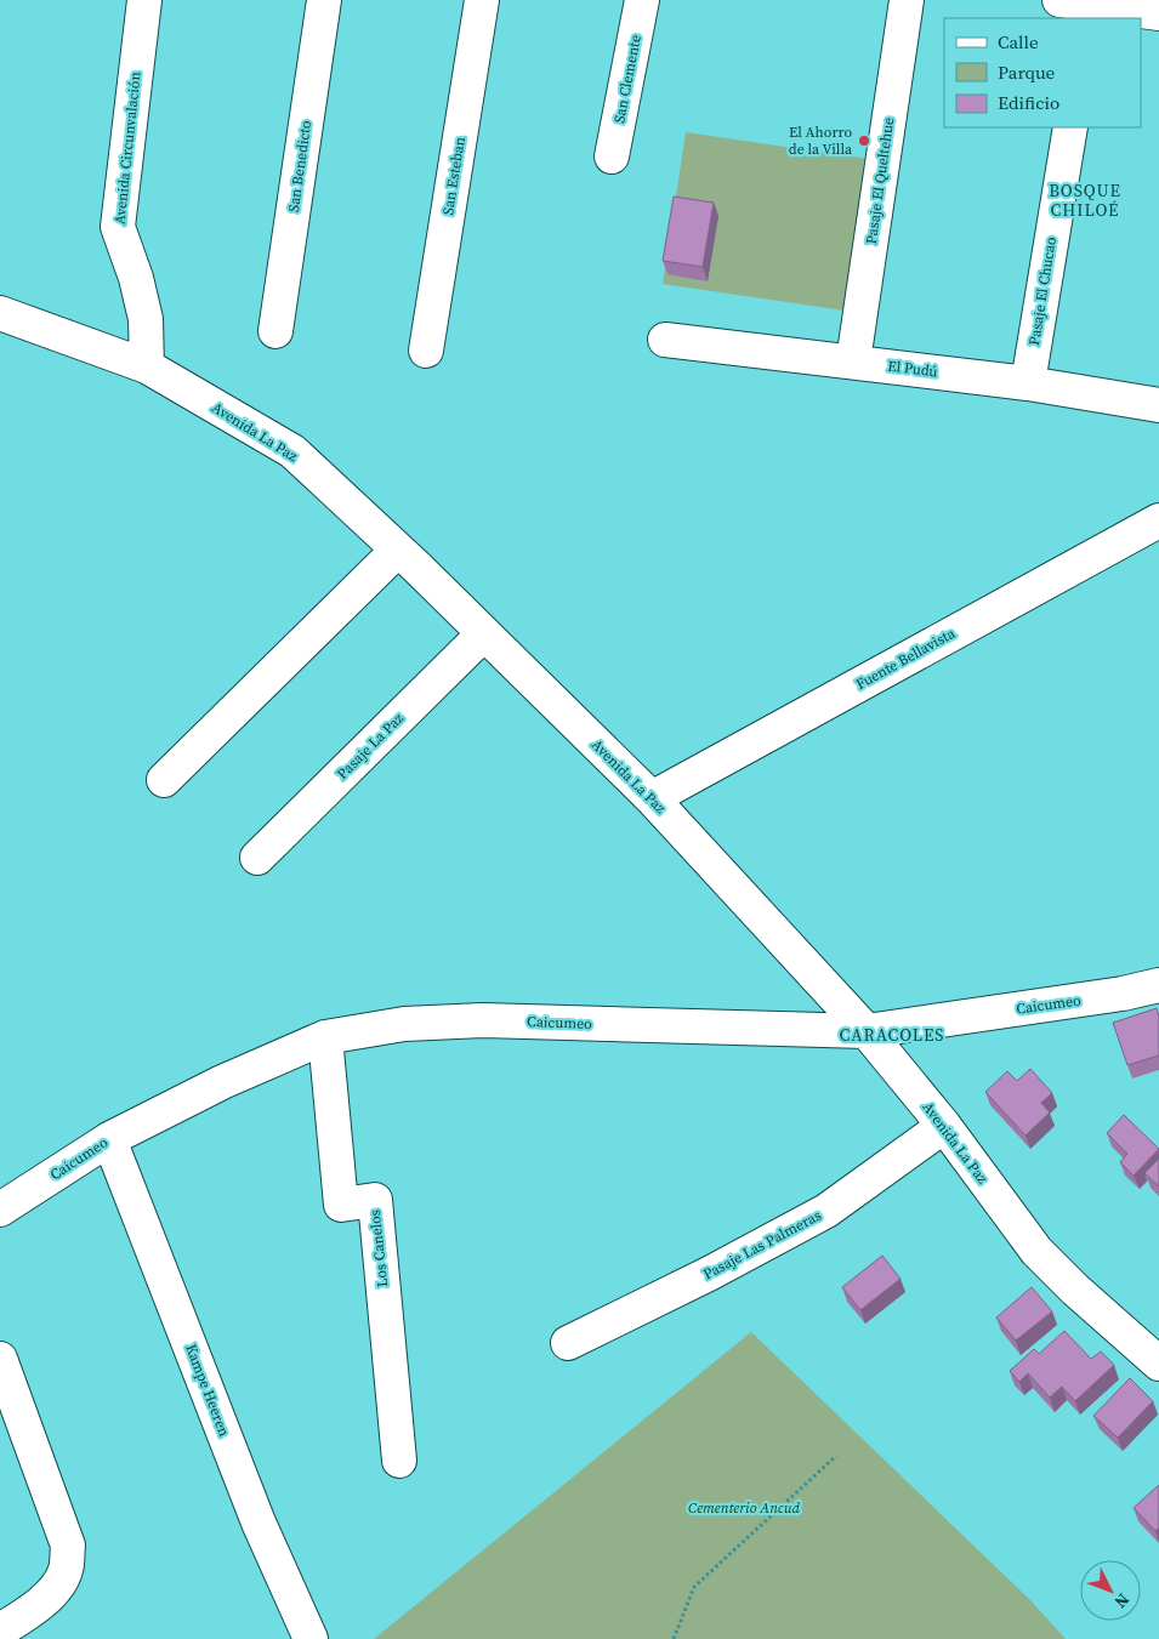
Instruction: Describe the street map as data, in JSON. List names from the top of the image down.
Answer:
{
  "streets": {
    "street": [
      "San Clemente",
      "Avenida Circunvalación",
      "San Benedicto",
      "San Esteban",
      "Pasaje El Queltehue",
      "Pasaje El Chucao",
      "El Pudú",
      "Avenida La Paz",
      "Fuente Bellavista",
      "Pasaje La Paz",
      "Caicumeo",
      "Pasaje Las Palmeras",
      "Los Canelos",
      "Kampe Heeren"
    ]
  },
  "crossings": [
    ["Avenida Circunvalación", "Avenida La Paz"],
    ["Pasaje El Queltehue", "El Pudú"],
    ["Pasaje El Chucao", "El Pudú"],
    ["Avenida La Paz", "Fuente Bellavista"],
    ["Avenida La Paz", "Pasaje La Paz"],
    ["Avenida La Paz", "Caicumeo"],
    ["Avenida La Paz", "Pasaje Las Palmeras"],
    ["Caicumeo", "Los Canelos"],
    ["Caicumeo", "Kampe Heeren"]
  ],
  "districts": ["BOSQUE CHILOÉ", "CARACOLES"],
  "parks": ["Cementerio Ancud"],
  "places": ["El Ahorro de la Villa"],
  "legend": ["Calle", "Parque", "Edificio"],
  "north": "bottom right"
}
